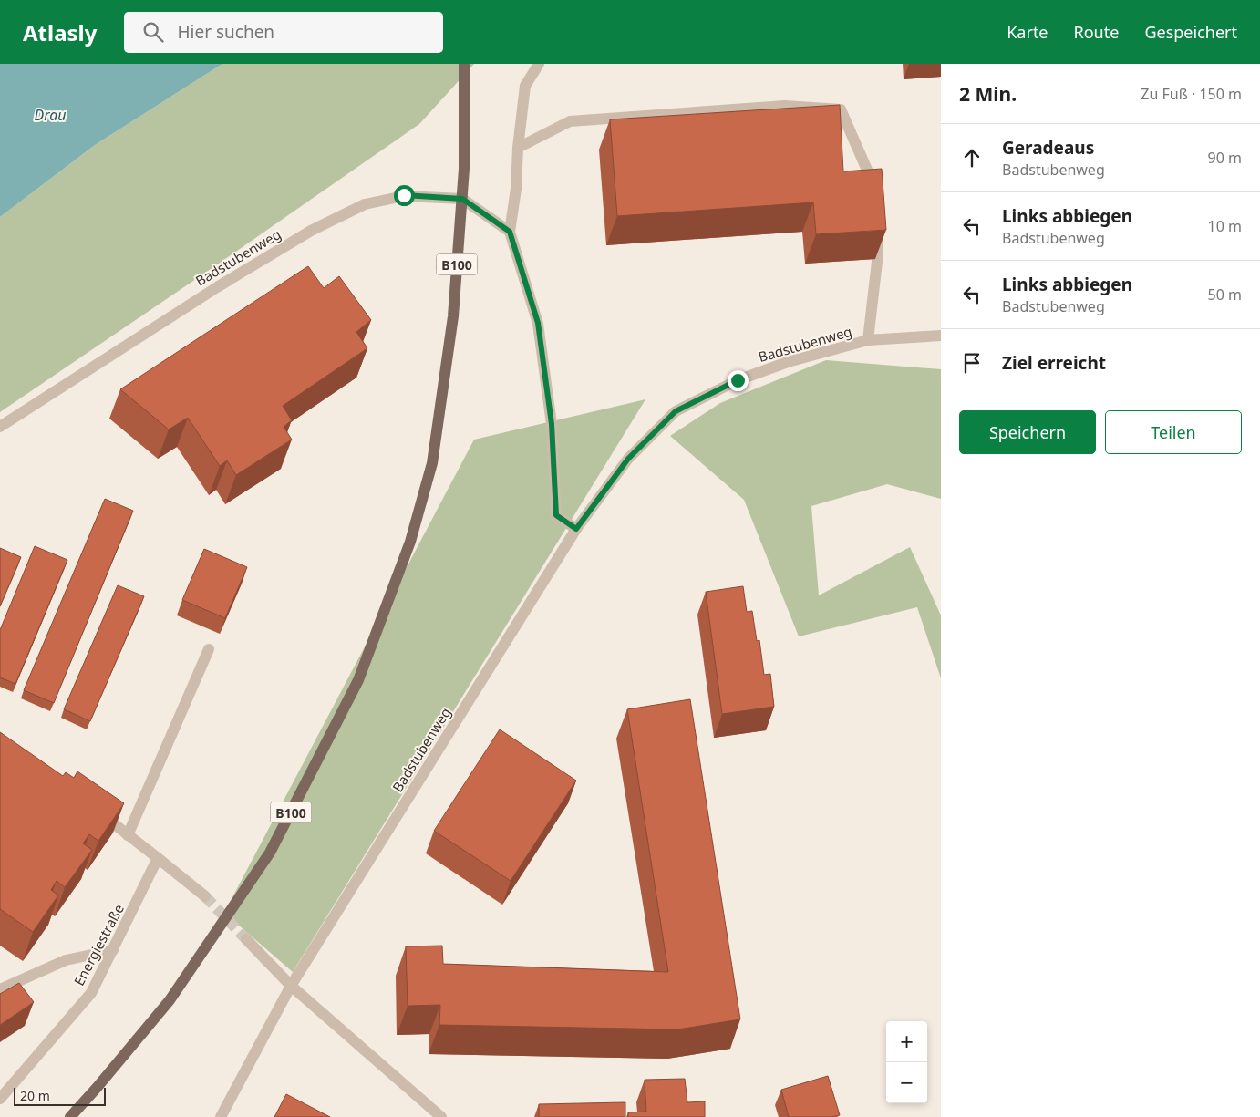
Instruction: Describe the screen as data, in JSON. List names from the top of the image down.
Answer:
{
  "streets": {
    "main road": ["B100"],
    "street": ["Badstubenweg", "Energiestraße"]
  },
  "water": ["Drau"],
  "scale_bar": "20 m",
  "page": {
    "header": "Atlasly",
    "search": "Hier suchen",
    "nav": ["Karte", "Route", "Gespeichert"],
    "heading": ["2 Min.", "Zu Fuß · 150 m"],
    "list": [
      ["Geradeaus", "Badstubenweg", "90 m"],
      ["Links abbiegen", "Badstubenweg", "10 m"],
      ["Links abbiegen", "Badstubenweg", "50 m"],
      "Ziel erreicht"
    ],
    "buttons": ["Speichern", "Teilen"],
    "map_buttons": ["+", "−"],
    "scale": "20 m"
  }
}
